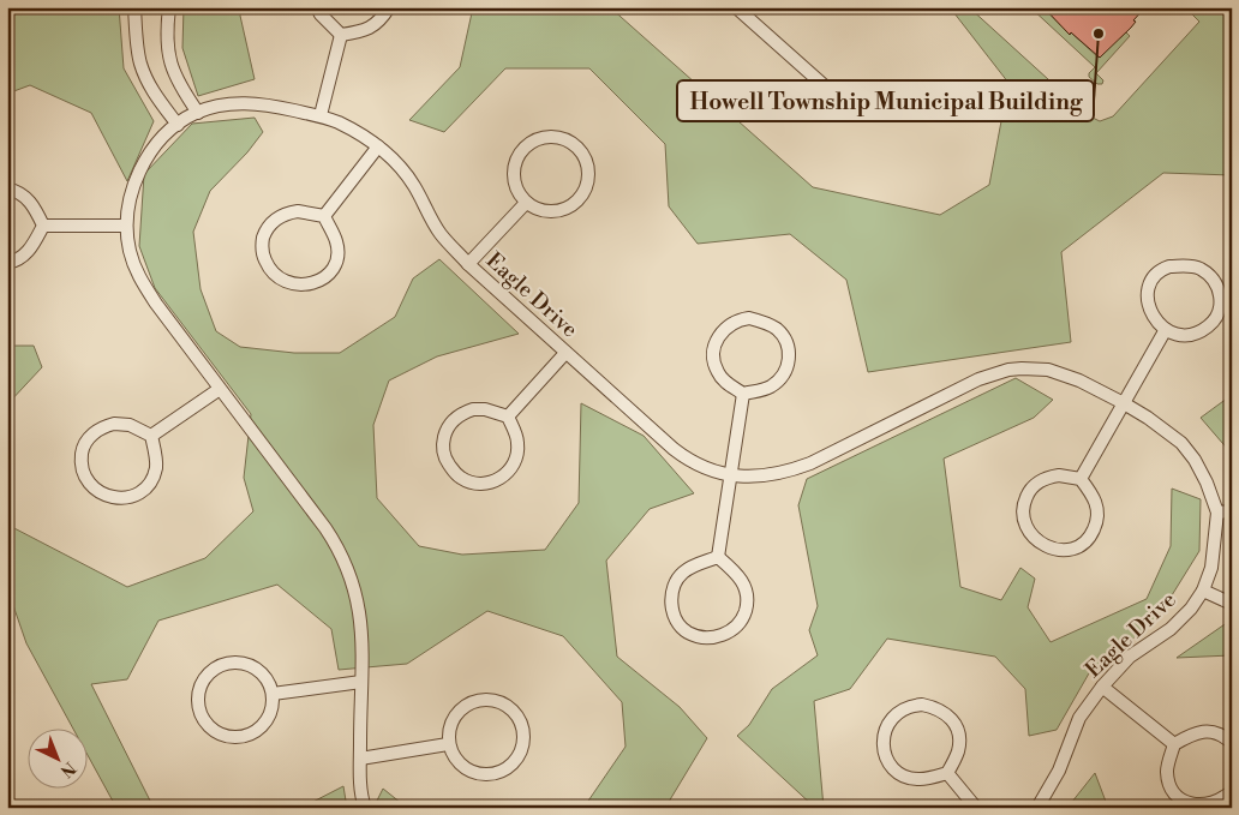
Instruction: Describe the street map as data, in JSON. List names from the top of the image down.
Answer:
{
  "streets": {
    "street": ["Eagle Drive"]
  },
  "places": ["Howell Township Municipal Building"],
  "north": "bottom right"
}
